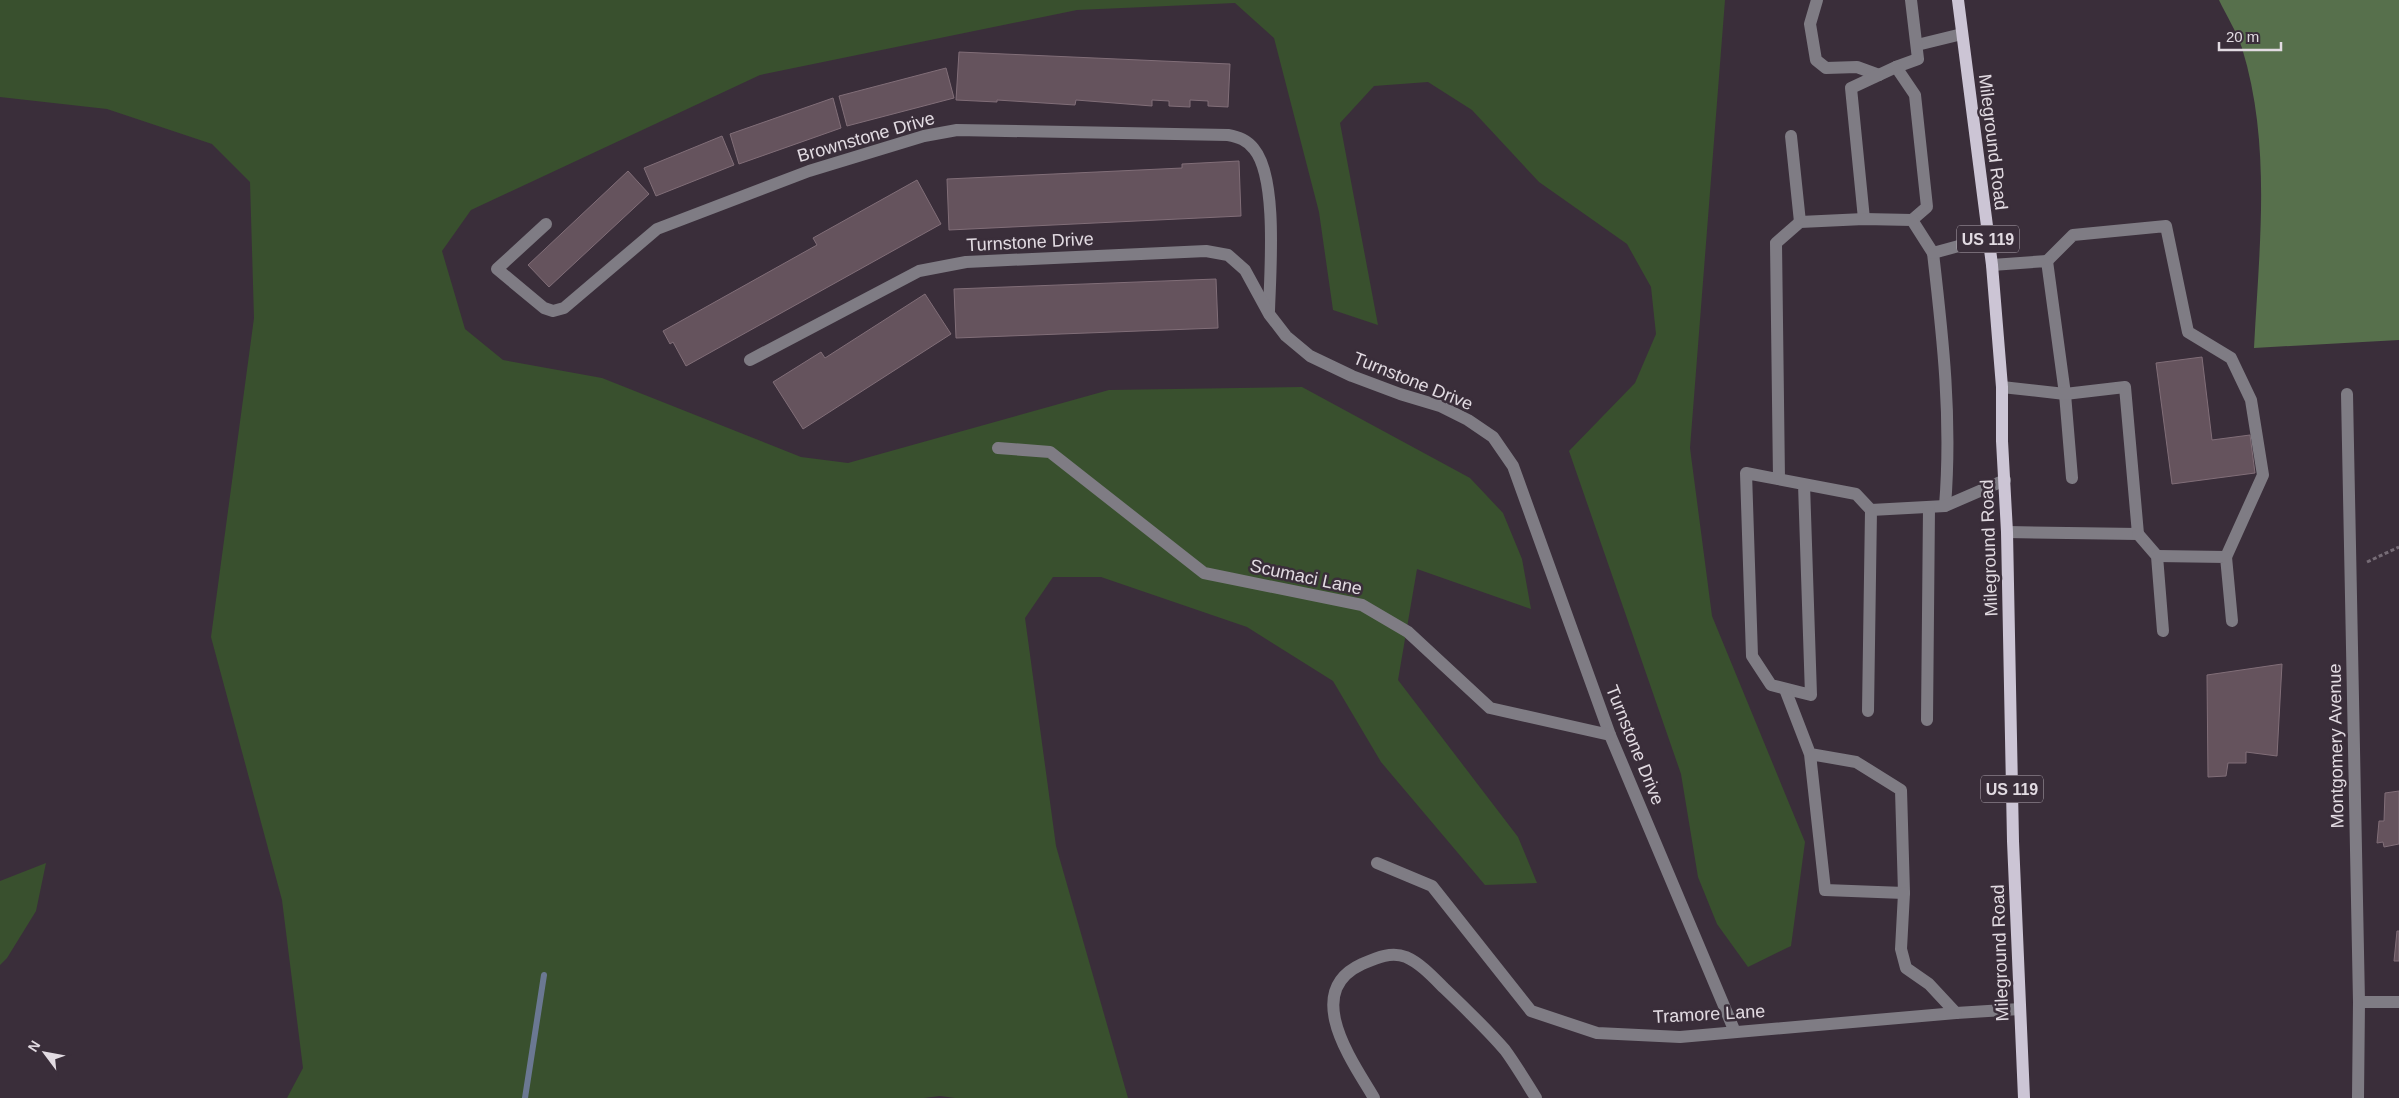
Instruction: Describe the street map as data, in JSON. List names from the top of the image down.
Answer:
{
  "streets": {
    "main road": ["Mileground Road", "US 119"],
    "street": [
      "Brownstone Drive",
      "Turnstone Drive",
      "Scumaci Lane",
      "Montgomery Avenue",
      "Tramore Lane"
    ]
  },
  "crossings": [
    ["Brownstone Drive", "Turnstone Drive"],
    ["Mileground Road", "Tramore Lane"],
    ["Turnstone Drive", "Scumaci Lane"],
    ["Turnstone Drive", "Tramore Lane"]
  ],
  "scale_bar": "20 m",
  "north": "top left"
}
